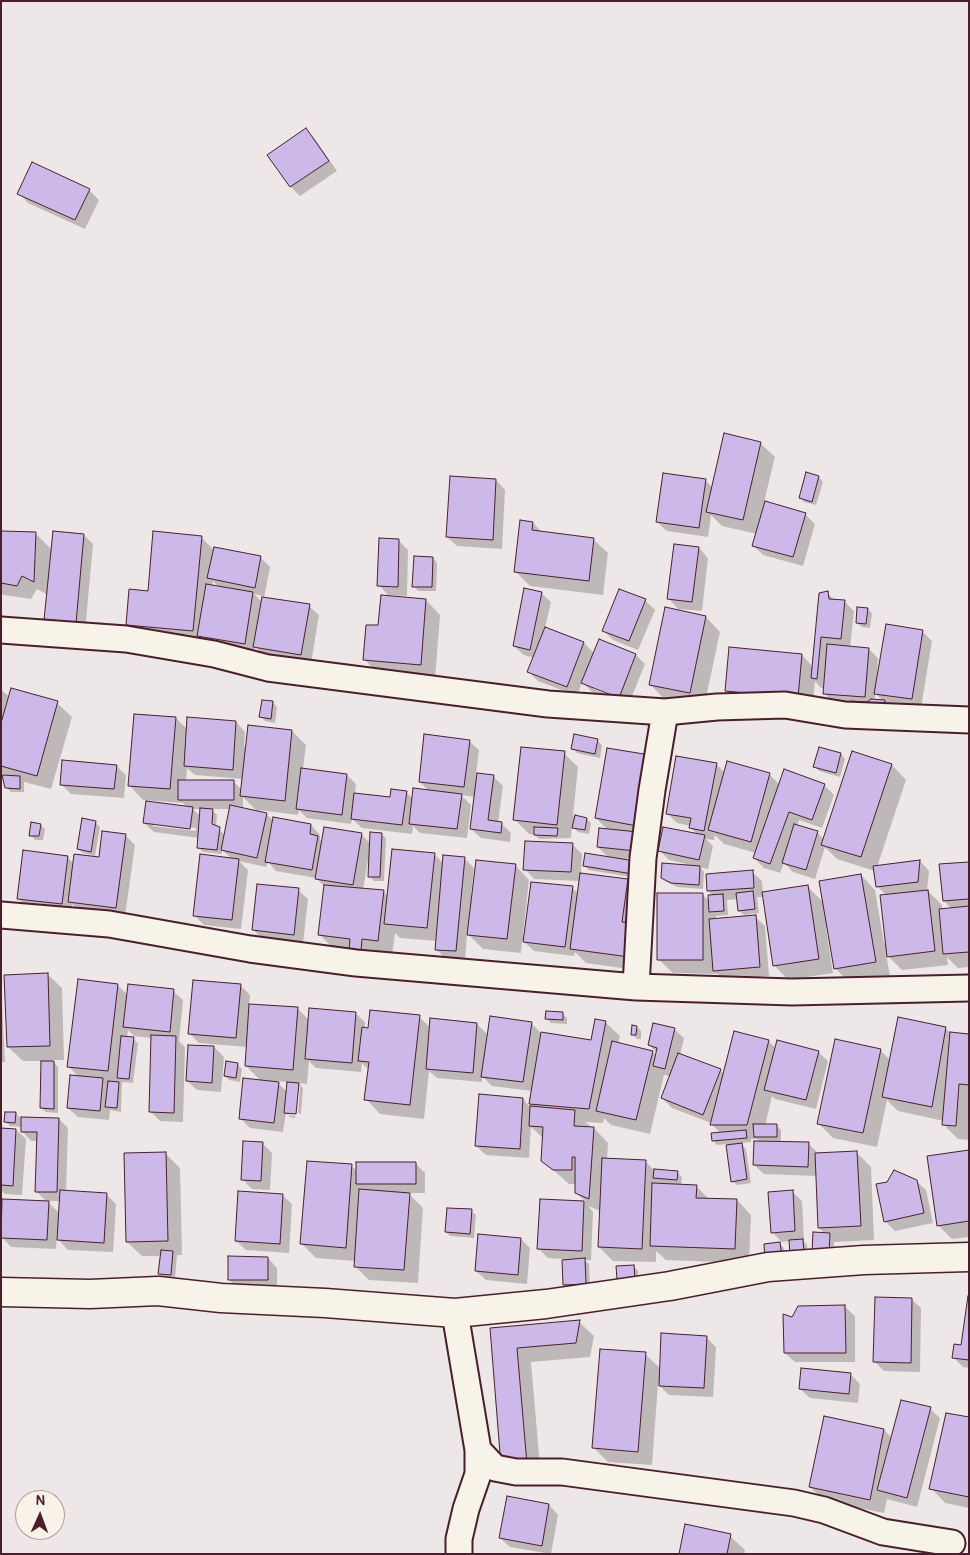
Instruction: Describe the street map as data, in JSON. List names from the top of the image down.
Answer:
{
  "north": "top"
}
